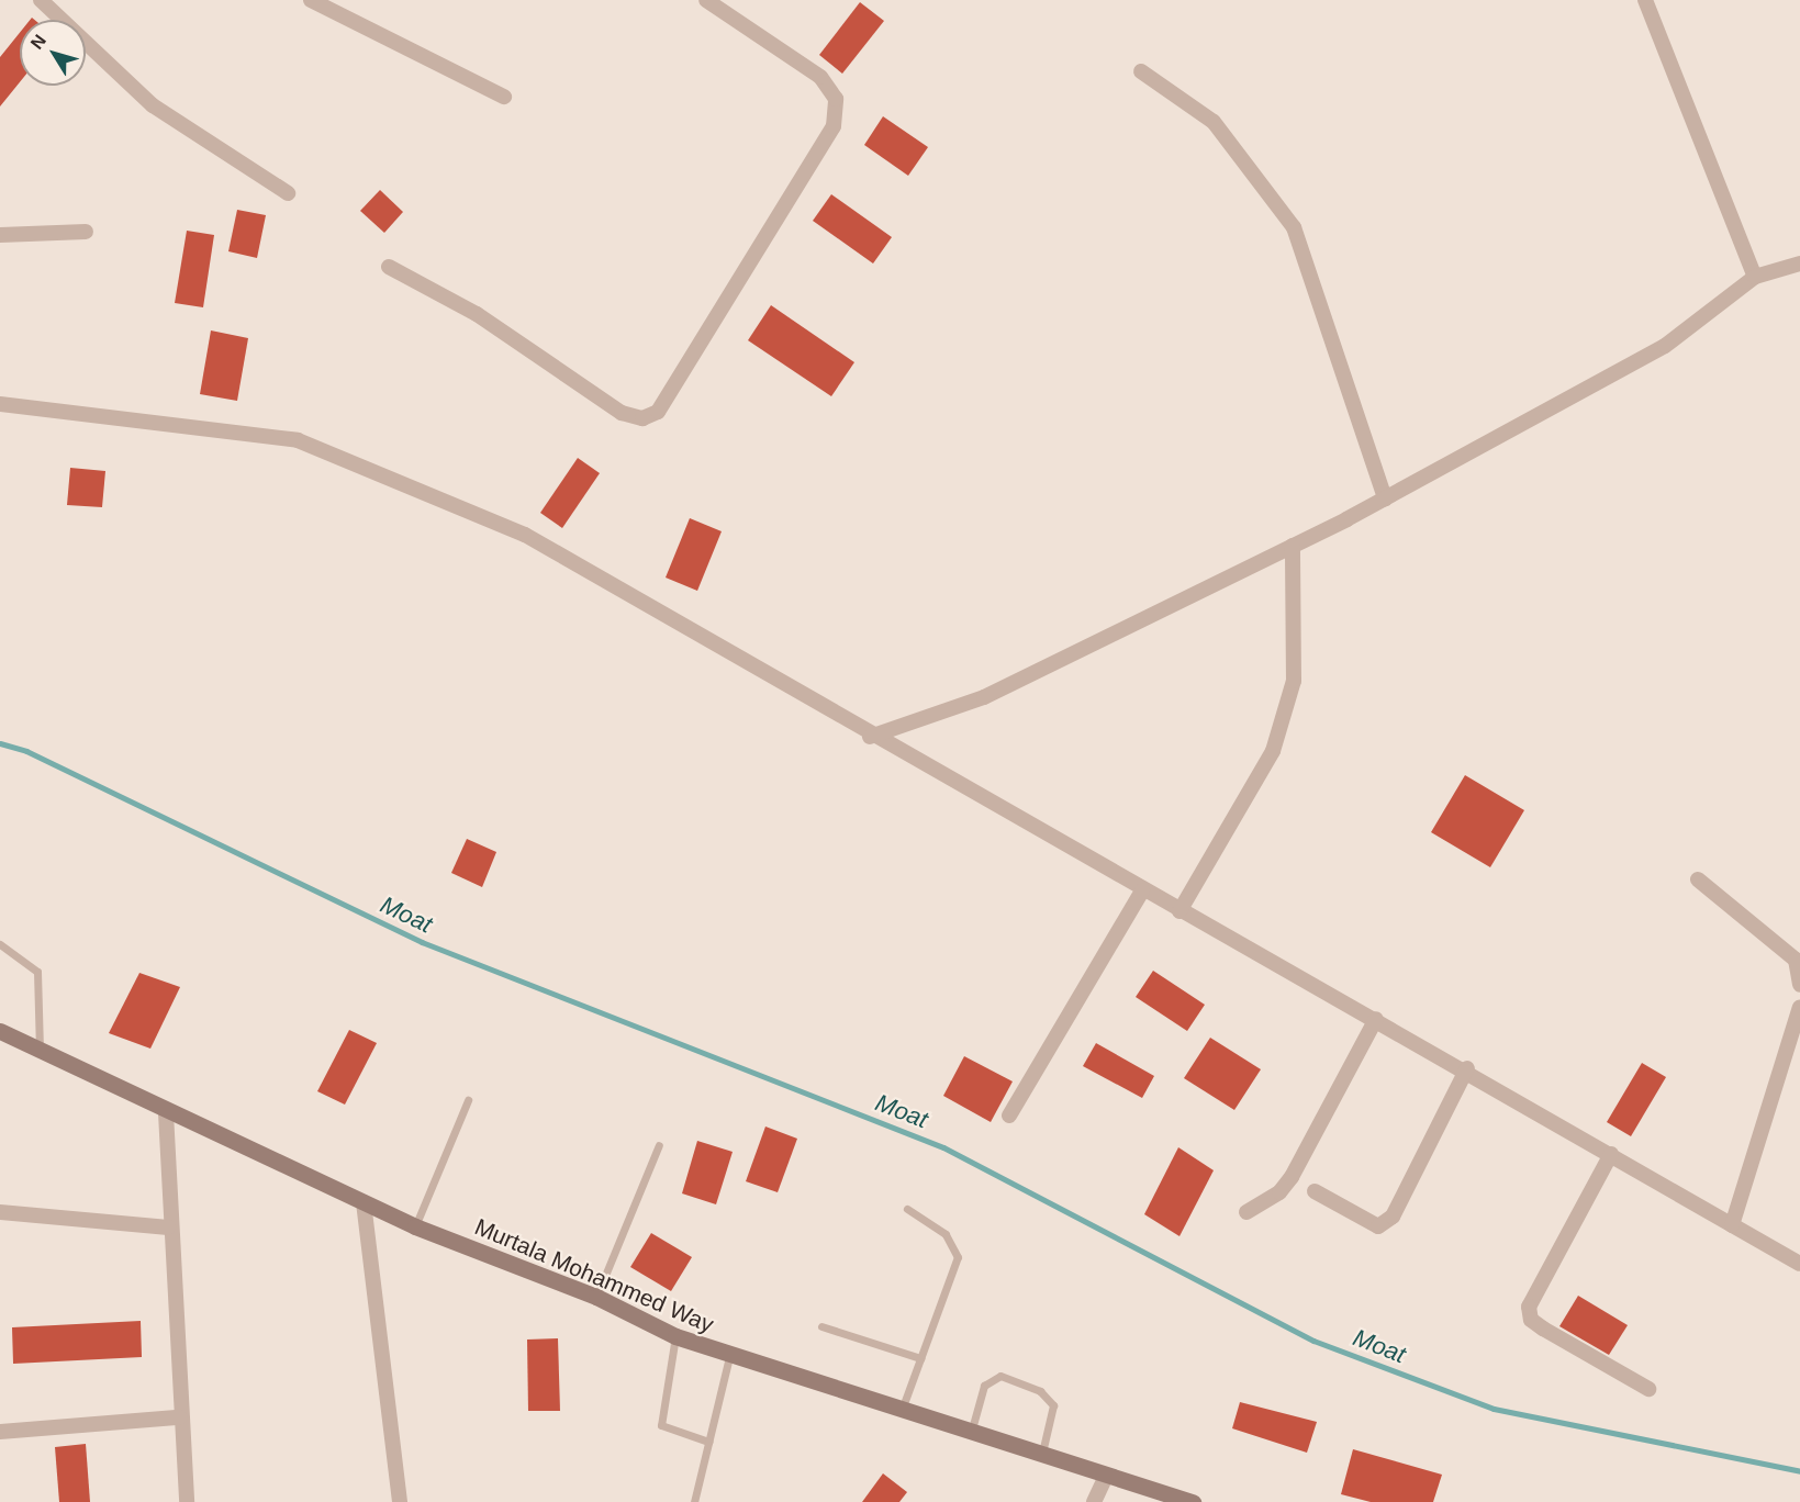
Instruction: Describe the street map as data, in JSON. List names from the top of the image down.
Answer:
{
  "streets": {
    "street": ["Murtala Mohammed Way"]
  },
  "water": ["Moat"],
  "north": "top left"
}
